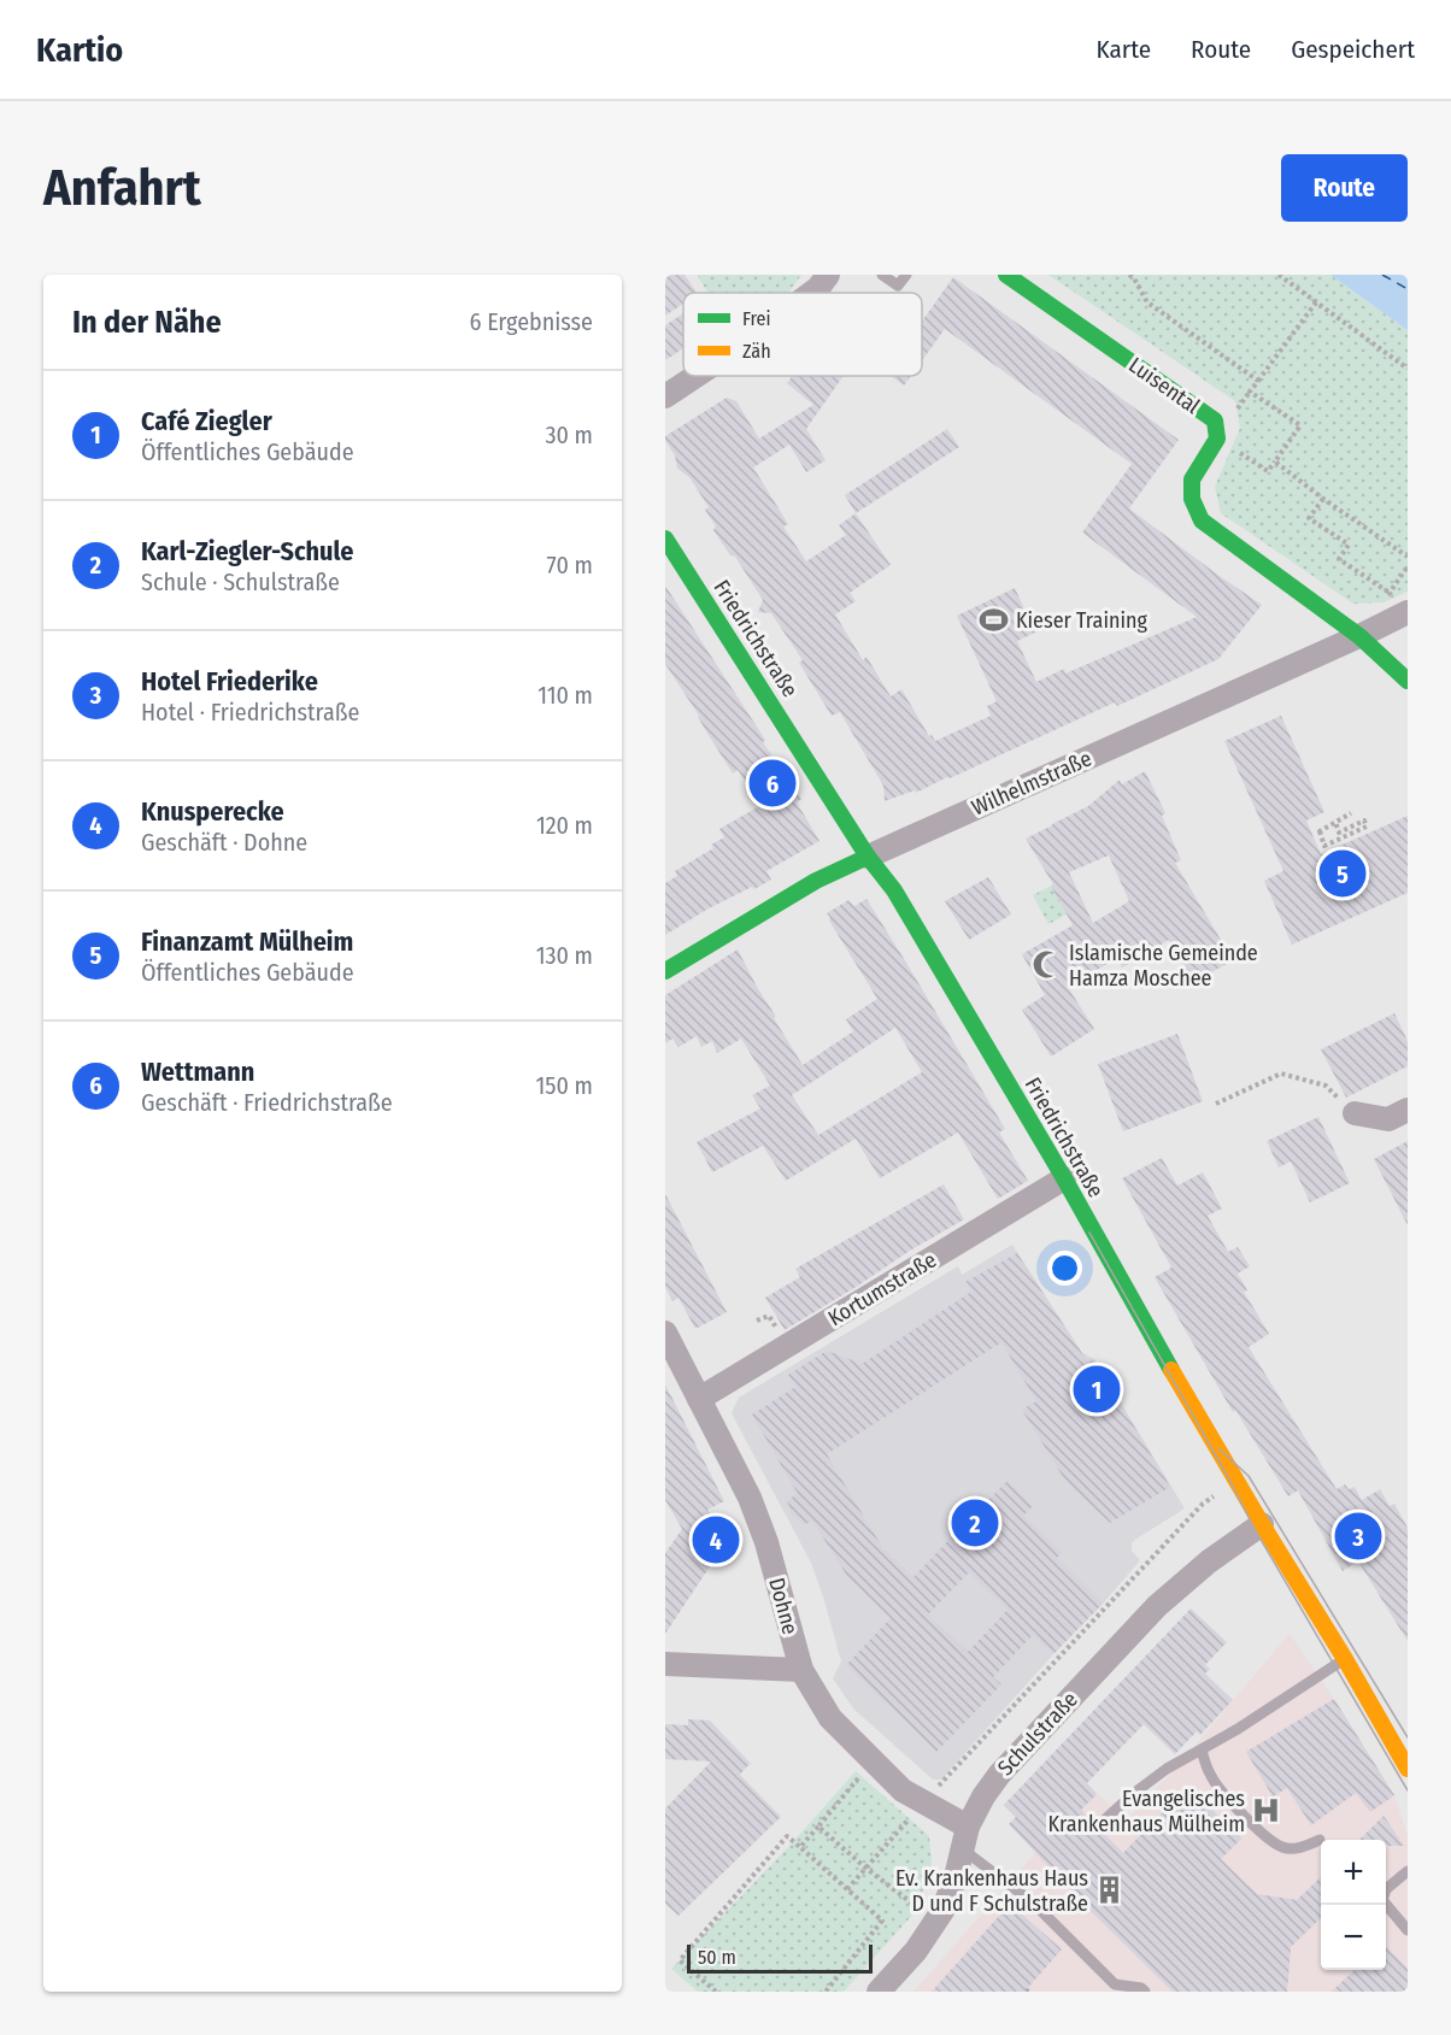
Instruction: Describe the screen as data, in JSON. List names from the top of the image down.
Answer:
{
  "streets": {
    "main road": ["Luisental", "Friedrichstraße", "Wilhelmstraße"],
    "street": ["Kortumstraße", "Dohne", "Schulstraße"]
  },
  "crossings": [
    ["Friedrichstraße", "Wilhelmstraße"],
    ["Friedrichstraße", "Kortumstraße"],
    ["Friedrichstraße", "Schulstraße"],
    ["Kortumstraße", "Dohne"],
    ["Dohne", "Schulstraße"]
  ],
  "places": {
    "sports": ["Kieser Training"],
    "mosque": ["Islamische Gemeinde Hamza Moschee"],
    "hospital": ["Evangelisches Krankenhaus Mülheim"],
    "building": ["Ev. Krankenhaus Haus D und F Schulstraße"]
  },
  "legend": ["Frei", "Zäh"],
  "scale_bar": "50 m",
  "page": {
    "header": "Kartio",
    "nav": ["Karte", "Route", "Gespeichert"],
    "buttons": "Route",
    "title": "Anfahrt",
    "heading": ["In der Nähe", "6 Ergebnisse"],
    "list": [
      {
        "mark": "1",
        "name": "Café Ziegler",
        "note": "Öffentliches Gebäude",
        "value": "30 m"
      },
      {
        "mark": "2",
        "name": "Karl-Ziegler-Schule",
        "note": "Schule · Schulstraße",
        "value": "70 m"
      },
      {
        "mark": "3",
        "name": "Hotel Friederike",
        "note": "Hotel · Friedrichstraße",
        "value": "110 m"
      },
      {
        "mark": "4",
        "name": "Knusperecke",
        "note": "Geschäft · Dohne",
        "value": "120 m"
      },
      {
        "mark": "5",
        "name": "Finanzamt Mülheim",
        "note": "Öffentliches Gebäude",
        "value": "130 m"
      },
      {
        "mark": "6",
        "name": "Wettmann",
        "note": "Geschäft · Friedrichstraße",
        "value": "150 m"
      }
    ],
    "pins": [
      "6",
      "5",
      "1",
      "2",
      "3",
      "4"
    ],
    "map_buttons": ["+", "−"],
    "scale": "50 m"
  }
}
